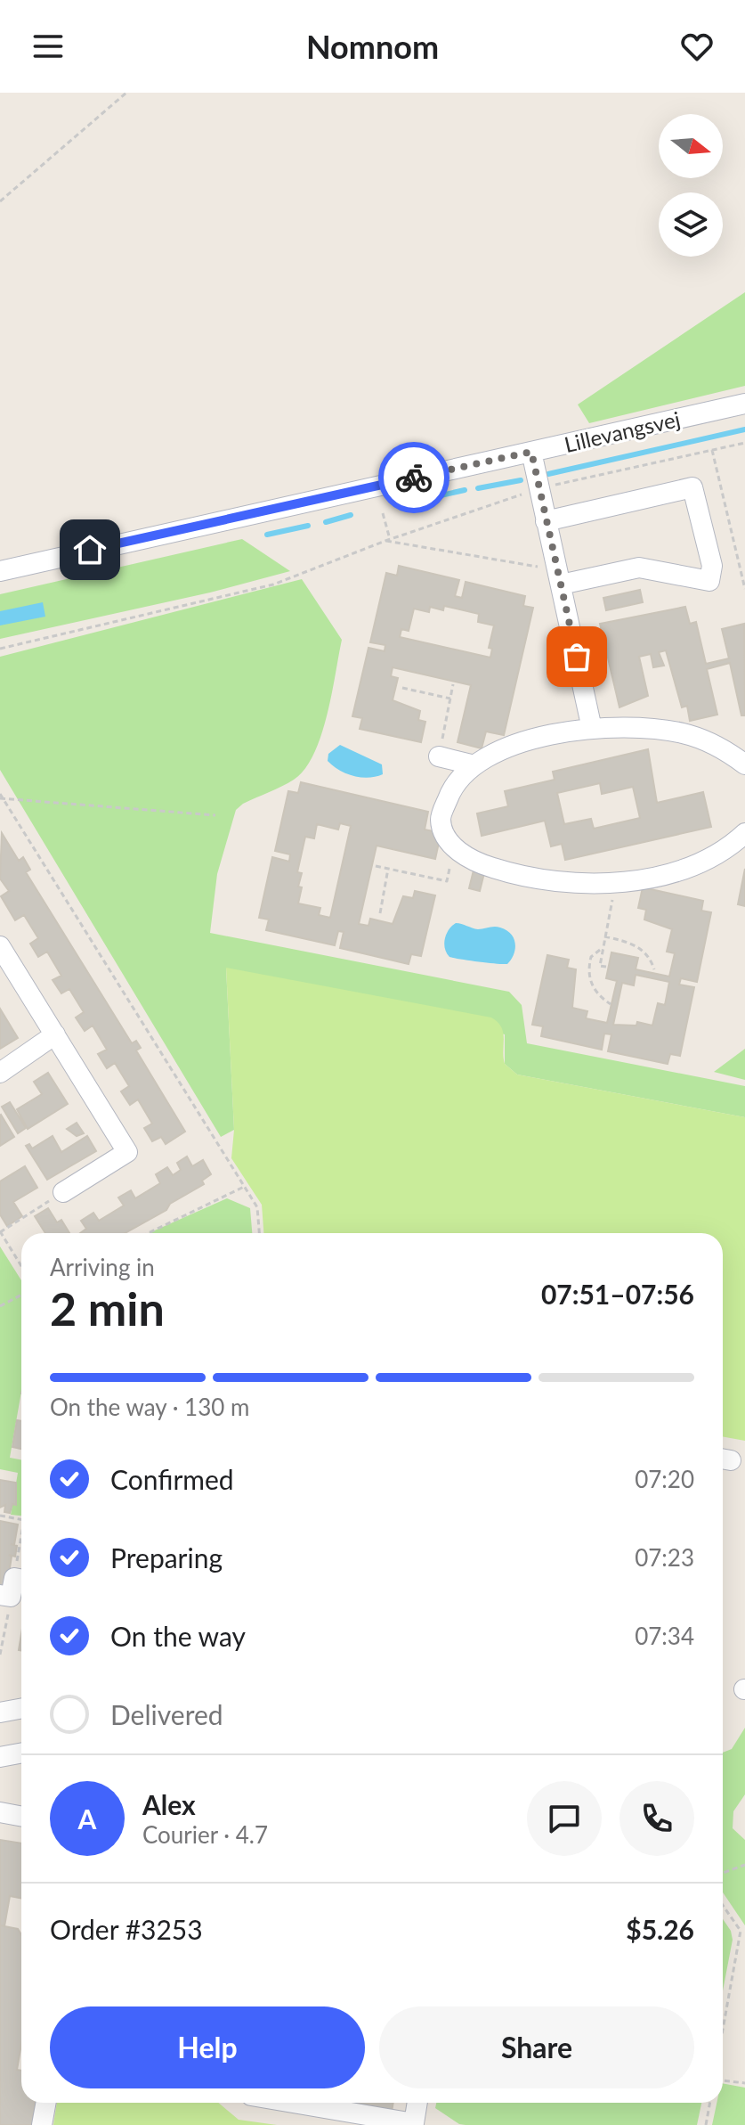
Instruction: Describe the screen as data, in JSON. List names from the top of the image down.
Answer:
{
  "streets": {
    "street": ["Lillevangsvej"]
  },
  "north": "right",
  "page": {
    "header": "Nomnom",
    "heading": ["2 min", "Arriving in", "07:51–07:56"],
    "panel": [
      "Alex",
      "Courier · 4.7",
      "Order #3253",
      "$5.26"
    ],
    "bar": "On the way · 130 m",
    "list": [
      ["Confirmed", "07:20"],
      ["Preparing", "07:23"],
      ["On the way", "07:34"],
      "Delivered"
    ],
    "round": "A",
    "buttons": ["Help", "Share"]
  }
}
